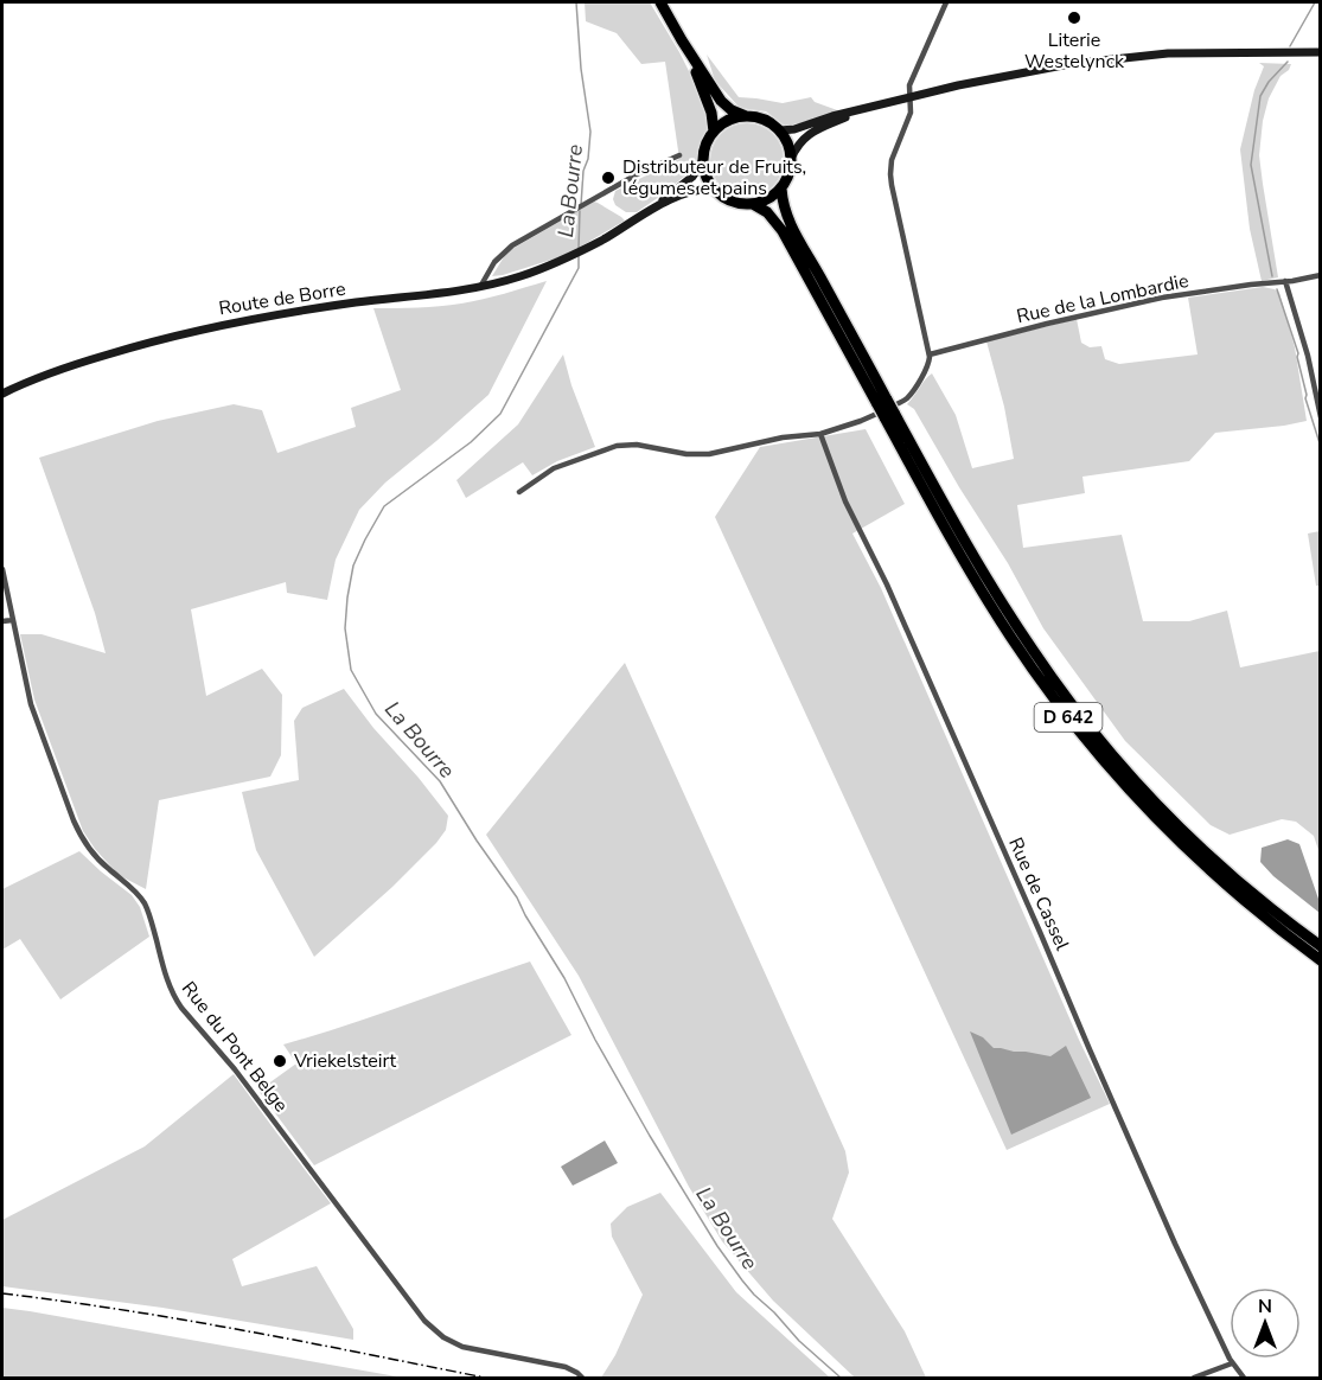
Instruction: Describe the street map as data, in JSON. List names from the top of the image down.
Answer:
{
  "streets": {
    "highway": ["D 642"],
    "main road": ["Route de Borre"],
    "street": ["Rue de la Lombardie", "Rue de Cassel", "Rue du Pont Belge"]
  },
  "water": ["La Bourre"],
  "places": ["Literie Westelynck", "Distributeur de Fruits, légumes et pains", "Vriekelsteirt"],
  "north": "top"
}
